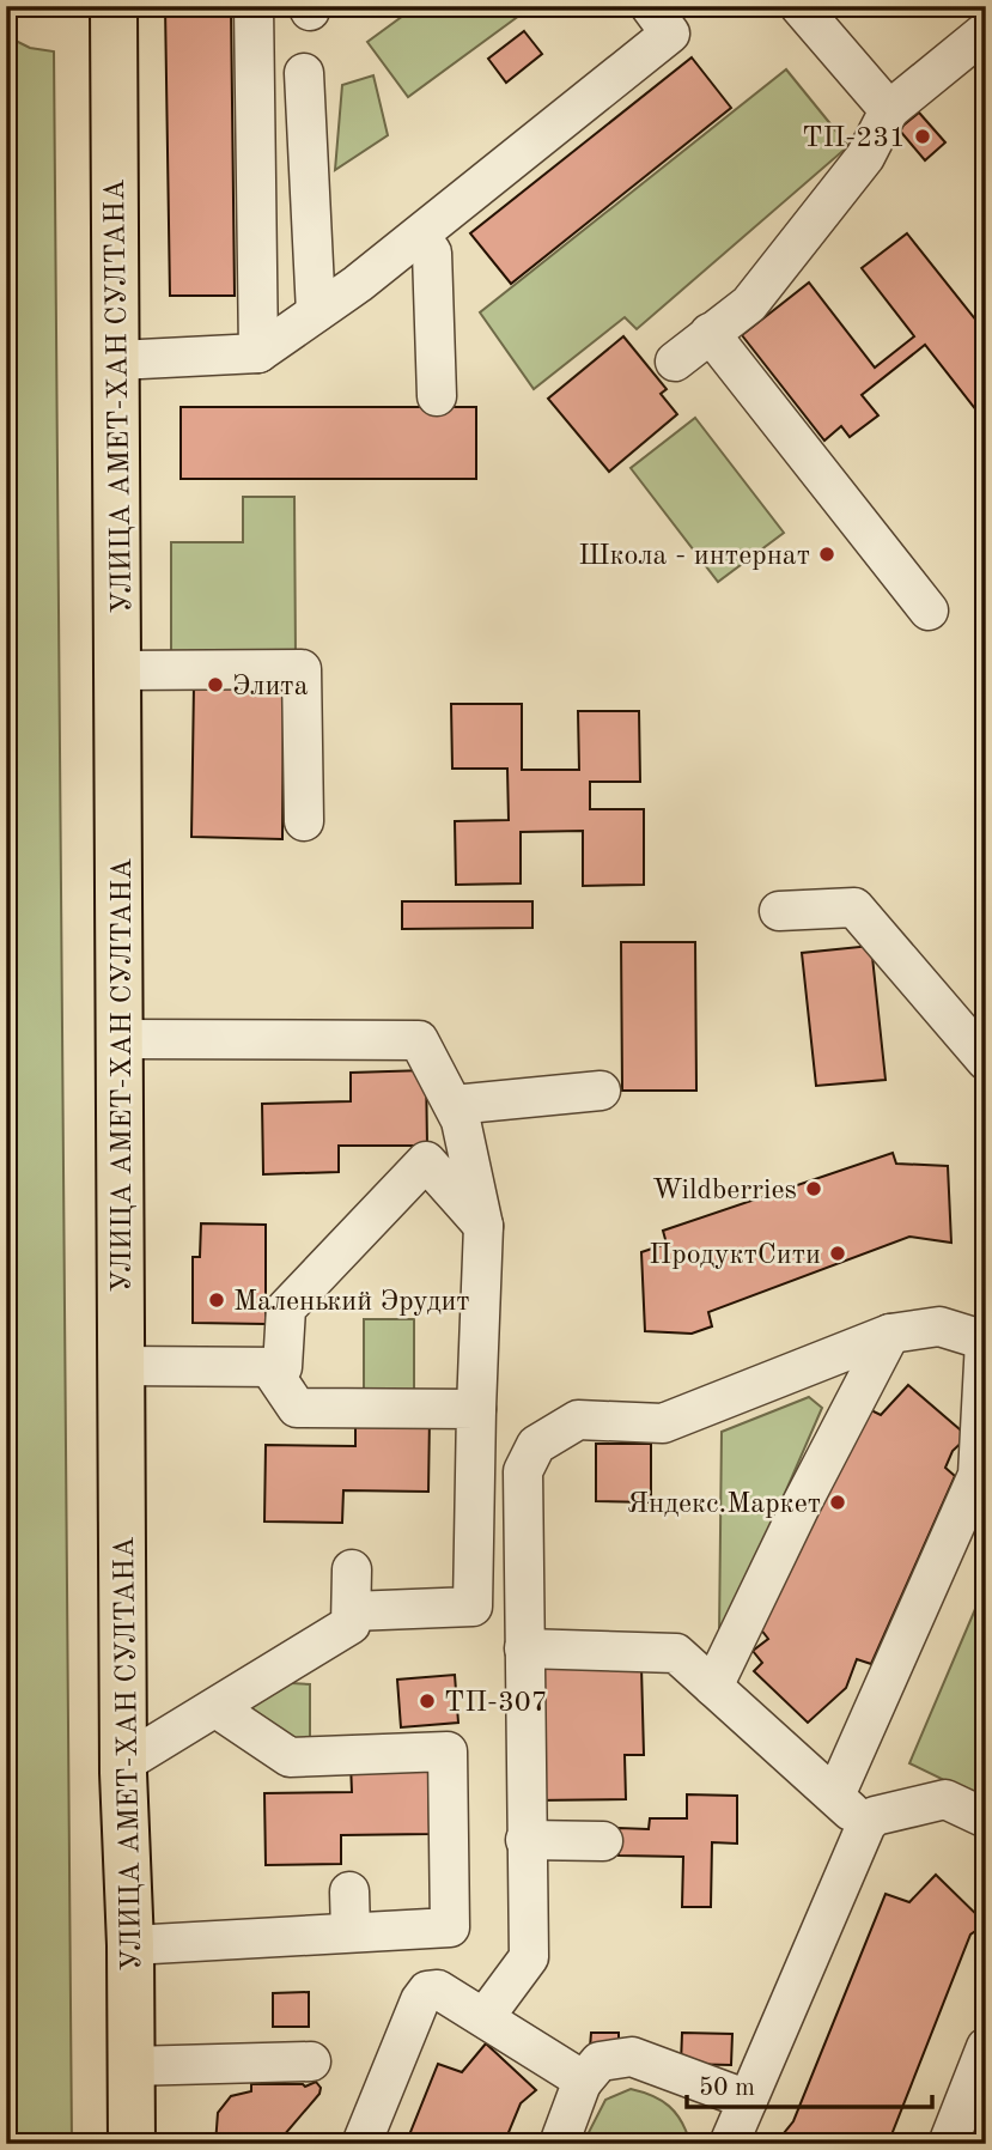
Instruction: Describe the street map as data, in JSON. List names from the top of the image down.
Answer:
{
  "streets": {
    "main road": ["УЛИЦА АМЕТ-ХАН СУЛТАНА"]
  },
  "places": [
    "ТП-231",
    "Школа - интернат",
    "Элита",
    "Wildberries",
    "ПродуктСити",
    "Маленький Эрудит",
    "Яндекс.Маркет",
    "ТП-307"
  ],
  "scale_bar": "50 m"
}
